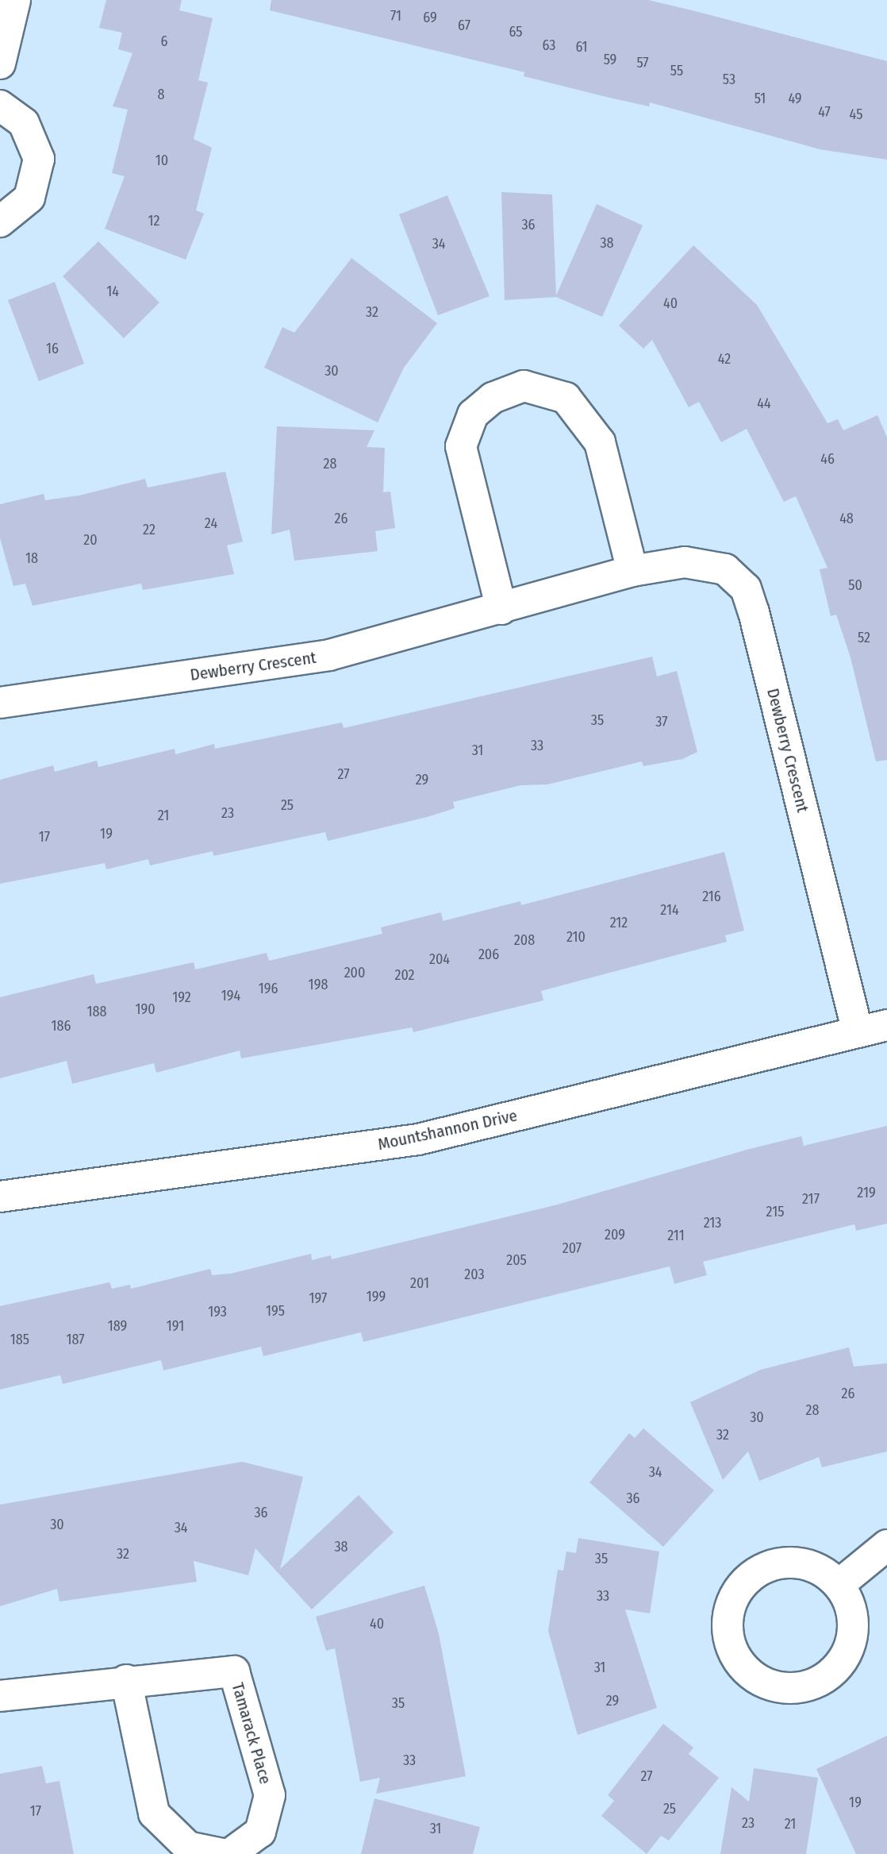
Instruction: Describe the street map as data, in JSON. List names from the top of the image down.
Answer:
{
  "streets": {
    "street": ["Dewberry Crescent", "Mountshannon Drive", "Tamarack Place"]
  },
  "crossings": [
    ["Dewberry Crescent", "Mountshannon Drive"]
  ],
  "house_numbers": [
    "71",
    "69",
    "67",
    "65",
    "6",
    "63",
    "61",
    "59",
    "57",
    "55",
    "53",
    "8",
    "51",
    "49",
    "47",
    "45",
    "10",
    "12",
    "36",
    "38",
    "34",
    "14",
    "40",
    "32",
    "16",
    "42",
    "30",
    "44",
    "46",
    "28",
    "26",
    "48",
    "24",
    "22",
    "20",
    "18",
    "50",
    "52",
    "35",
    "37",
    "33",
    "31",
    "27",
    "29",
    "25",
    "23",
    "21",
    "19",
    "17",
    "216",
    "214",
    "212",
    "210",
    "208",
    "206",
    "204",
    "200",
    "202",
    "198",
    "196",
    "194",
    "192",
    "190",
    "188",
    "186",
    "219",
    "217",
    "215",
    "213",
    "209",
    "211",
    "207",
    "205",
    "203",
    "201",
    "199",
    "197",
    "195",
    "193",
    "189",
    "191",
    "185",
    "187",
    "26",
    "28",
    "30",
    "32",
    "34",
    "36",
    "36",
    "30",
    "34",
    "38",
    "32",
    "35",
    "33",
    "40",
    "31",
    "29",
    "35",
    "33",
    "27",
    "19",
    "25",
    "17",
    "23",
    "21",
    "31"
  ]
}
